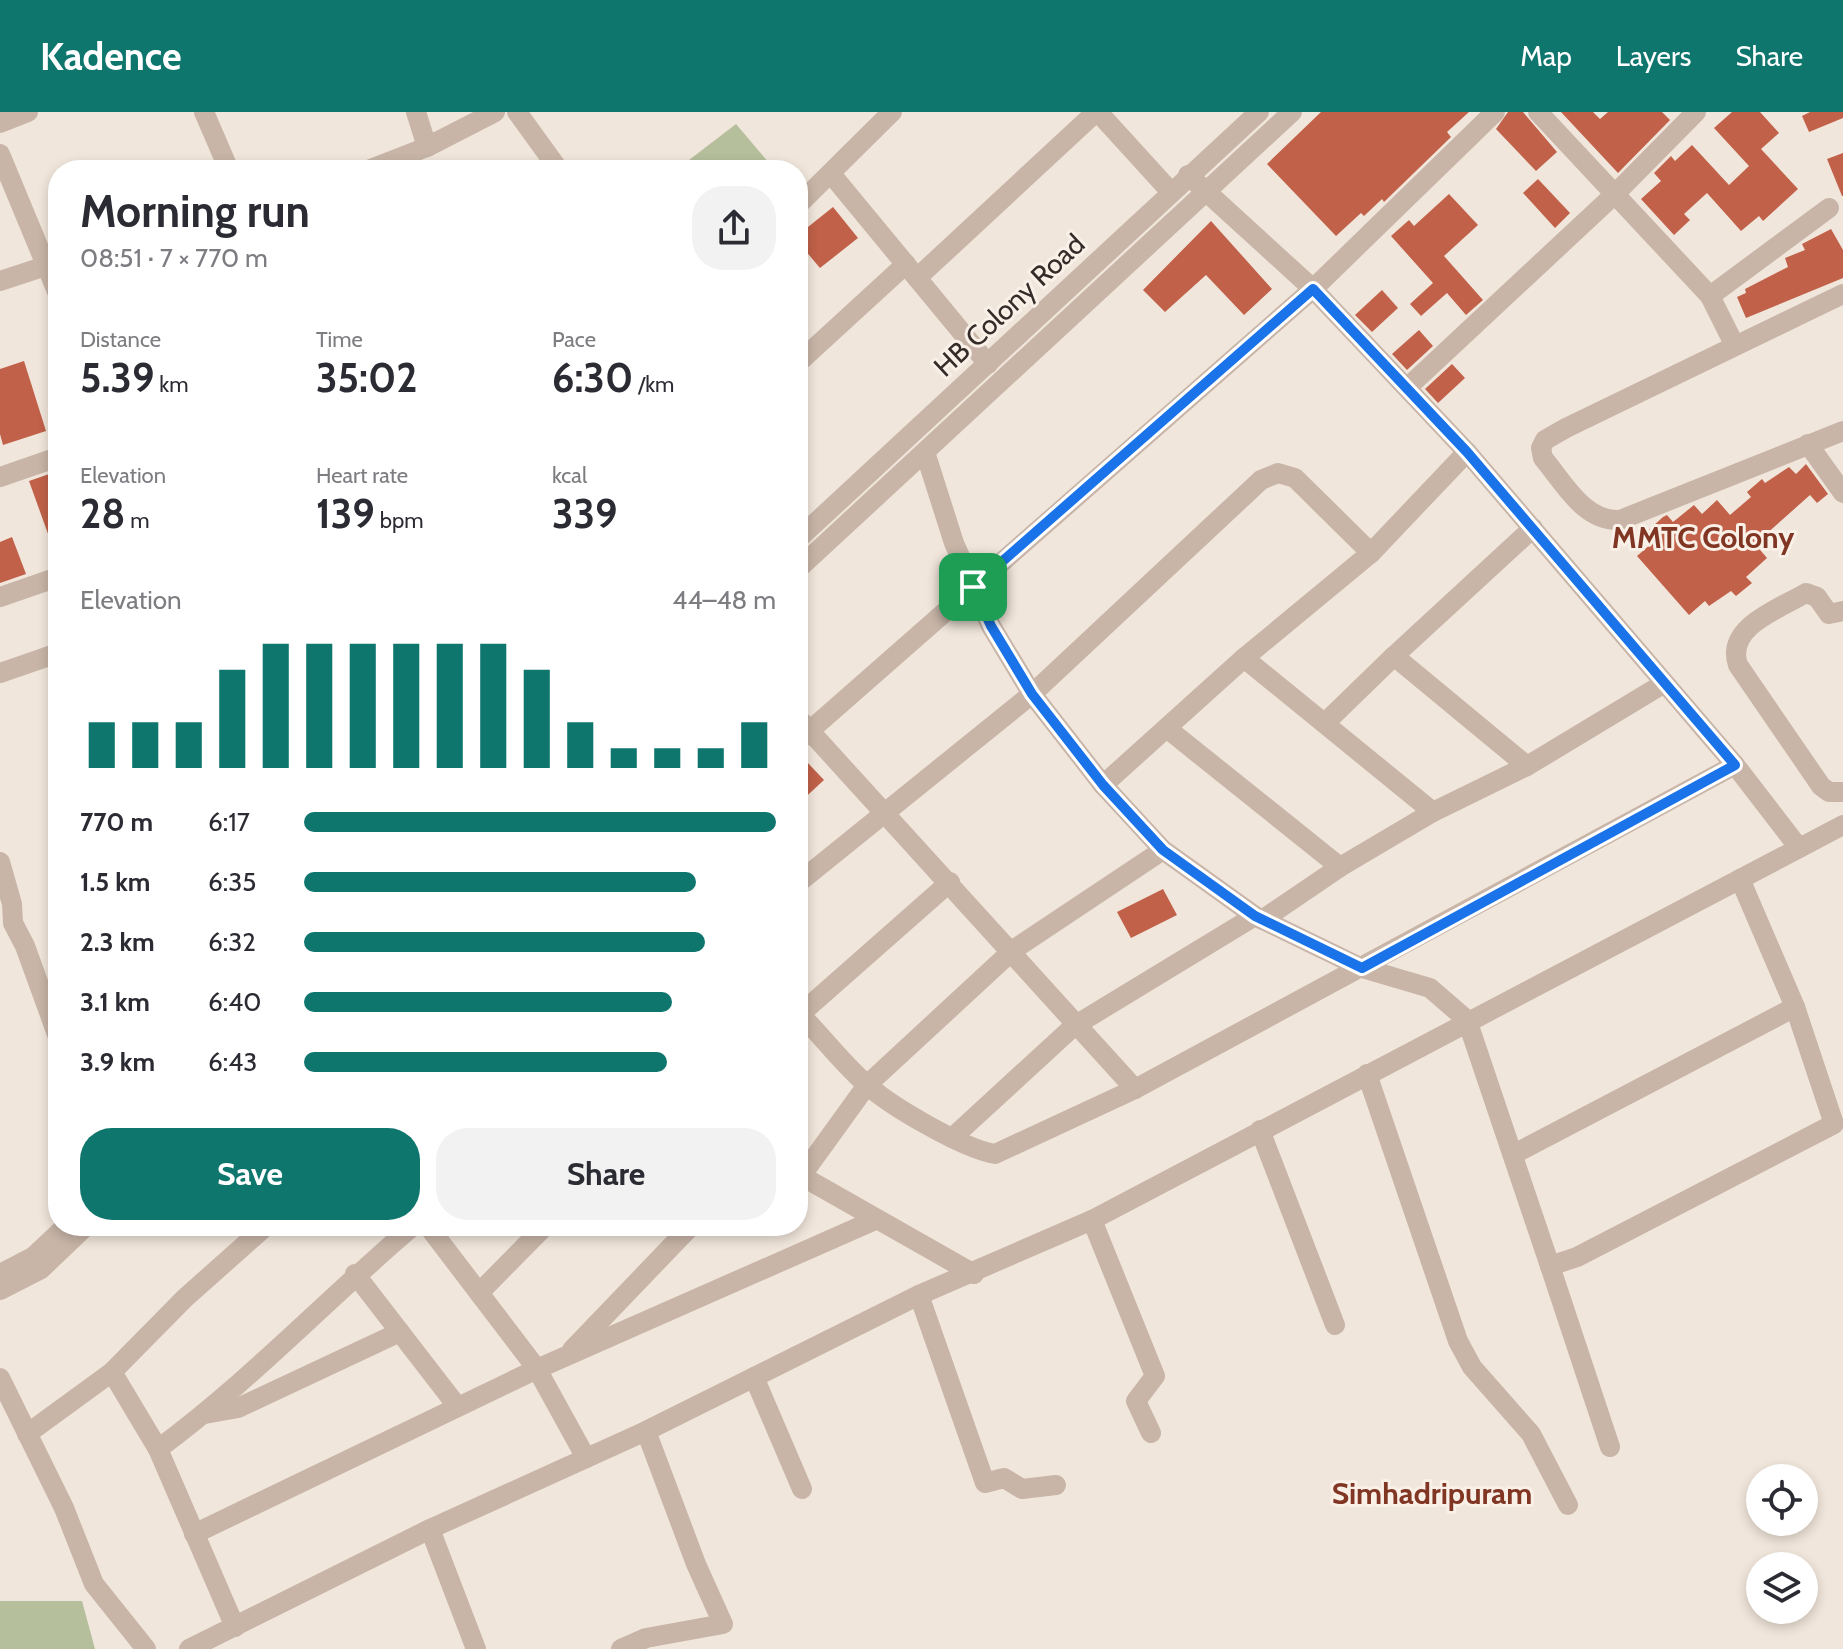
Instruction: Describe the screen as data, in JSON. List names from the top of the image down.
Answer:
{
  "streets": {
    "street": ["HB Colony Road"]
  },
  "districts": ["MMTC Colony", "Simhadripuram"],
  "page": {
    "header": "Kadence",
    "nav": ["Map", "Layers", "Share"],
    "heading": ["Morning run", "08:51 · 7 × 770 m"],
    "stats": [
      ["Distance", "5.39 km"],
      ["Time", "35:02"],
      ["Pace", "6:30 /km"],
      ["Elevation", "28 m"],
      ["Heart rate", "139 bpm"],
      ["kcal", "339"]
    ],
    "chart": ["Elevation", "44–48 m"],
    "list": [
      {
        "name": "770 m",
        "note": "6:17"
      },
      {
        "name": "1.5 km",
        "note": "6:35"
      },
      {
        "name": "2.3 km",
        "note": "6:32"
      },
      {
        "name": "3.1 km",
        "note": "6:40"
      },
      {
        "name": "3.9 km",
        "note": "6:43"
      }
    ],
    "buttons": ["Save", "Share"]
  }
}
